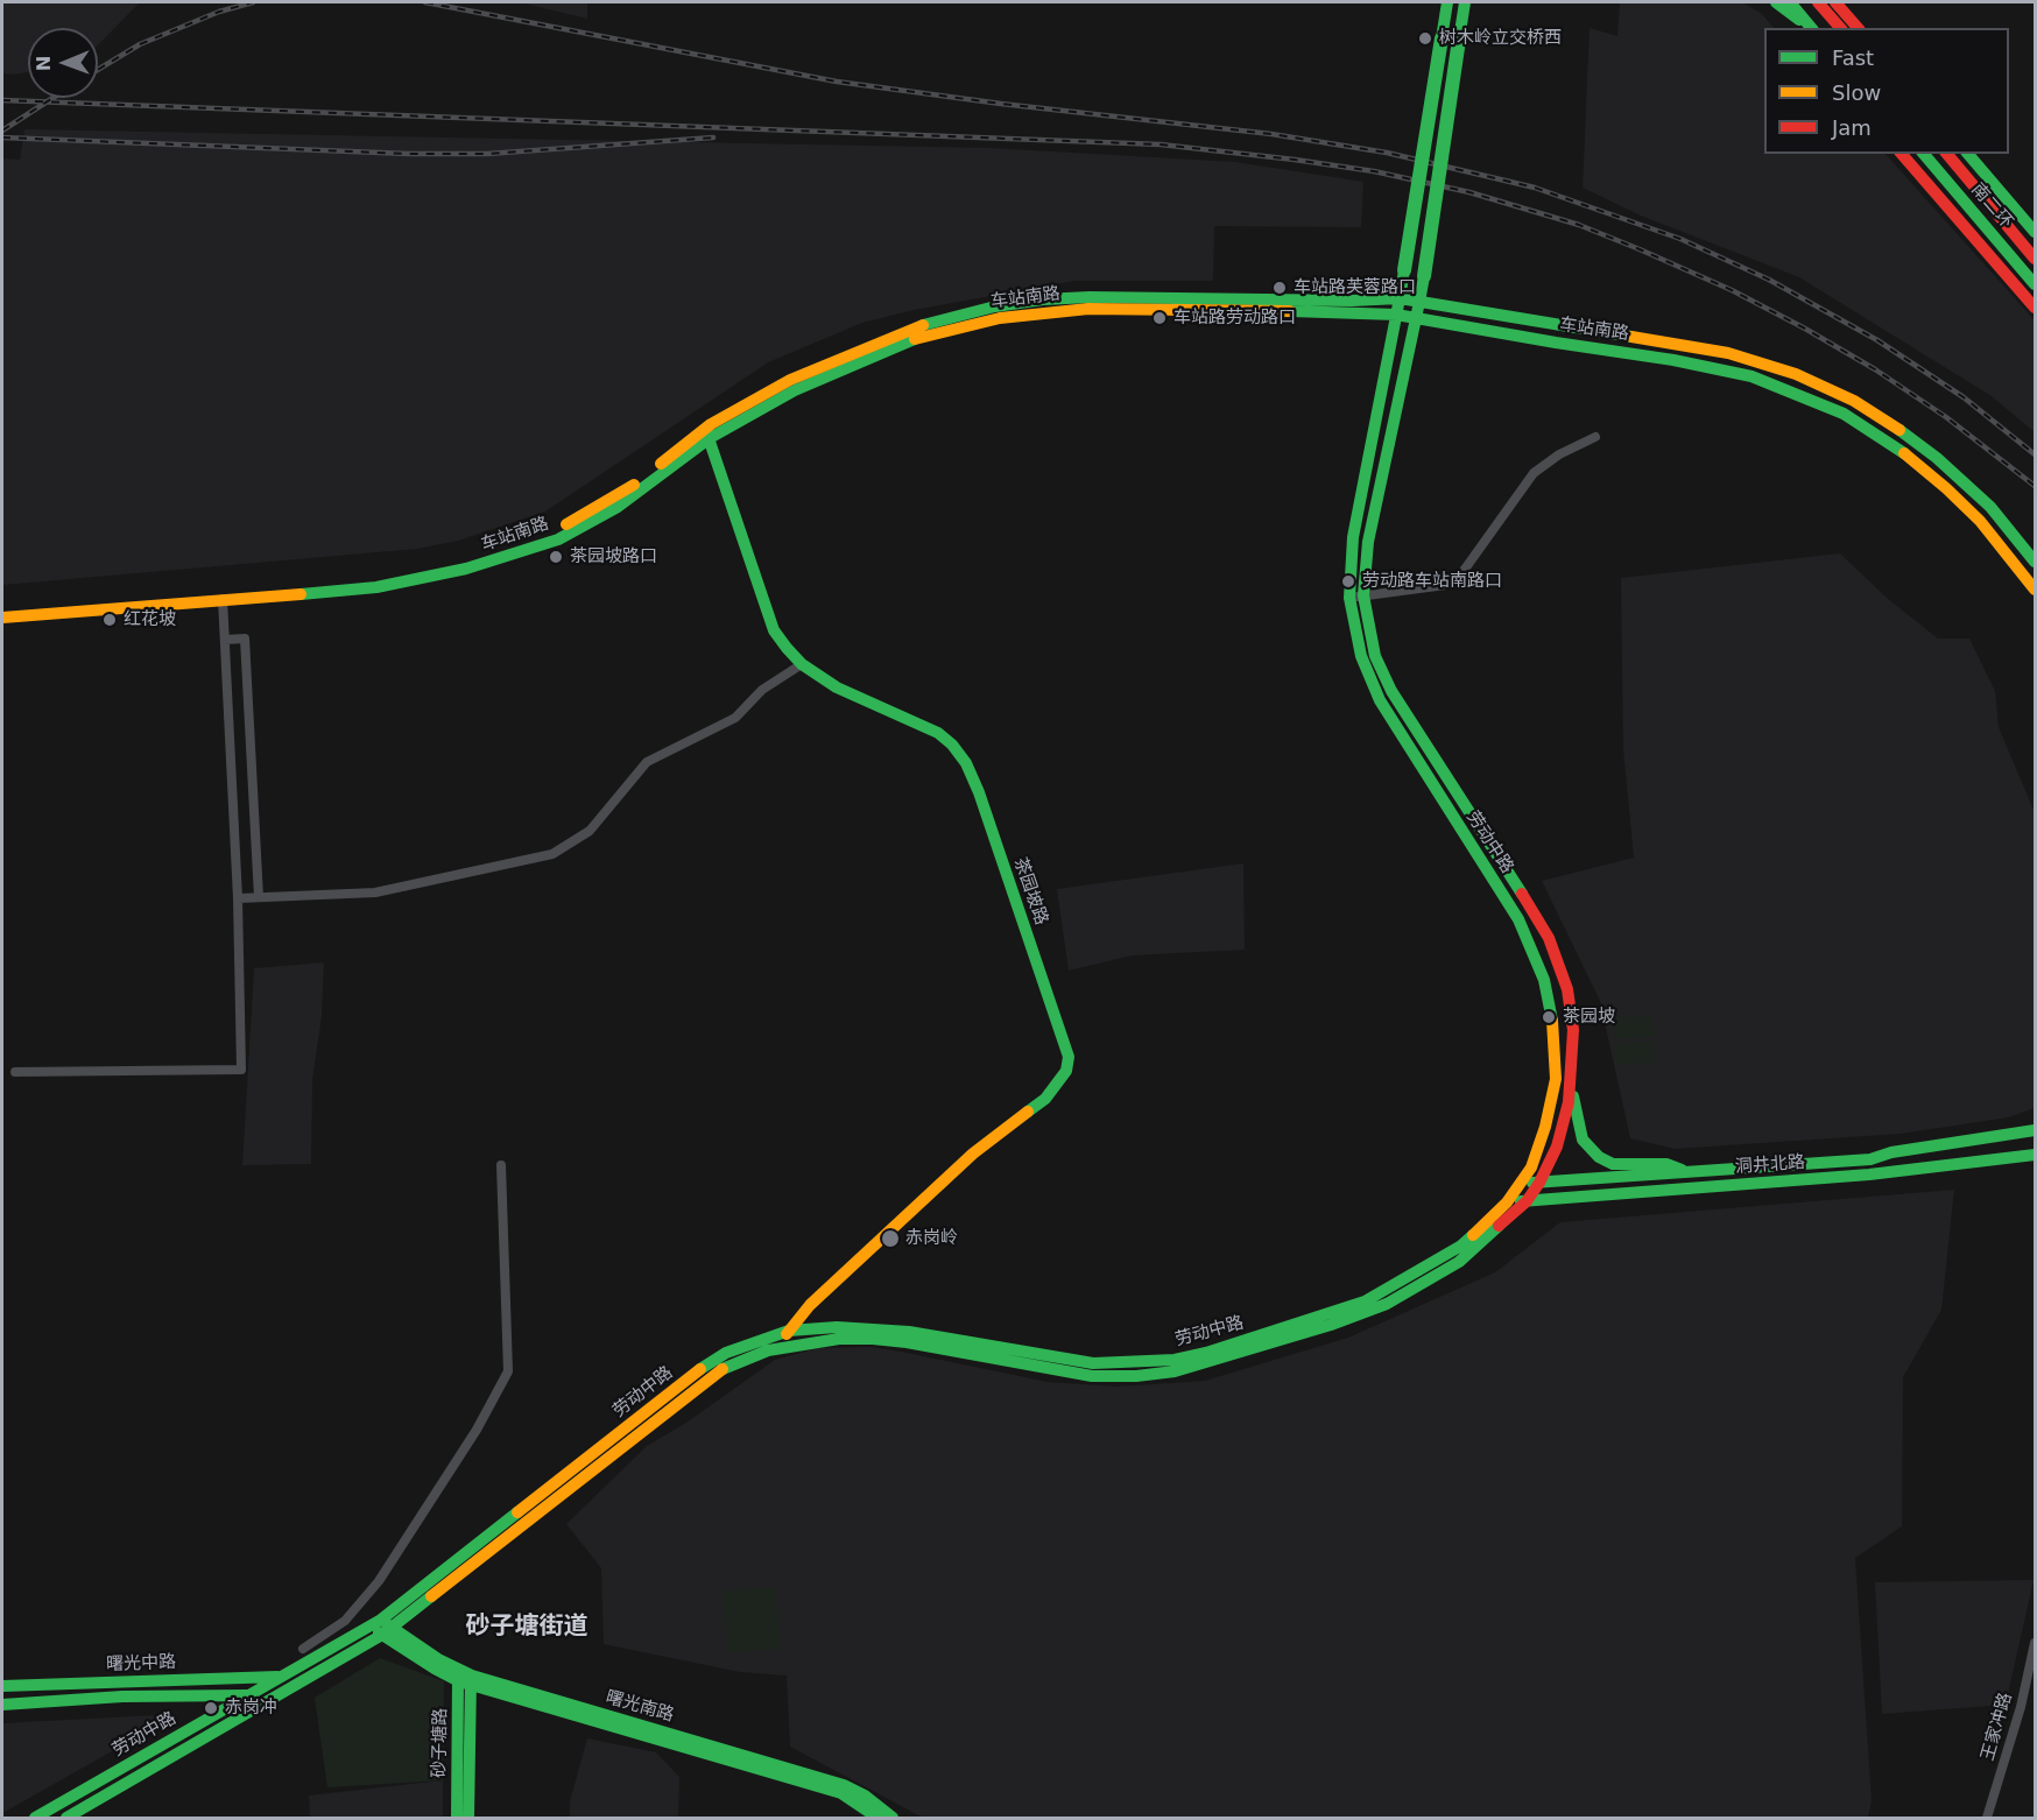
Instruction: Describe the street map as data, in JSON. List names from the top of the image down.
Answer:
{
  "streets": {
    "main road": [
      "南二环",
      "车站南路",
      "劳动中路",
      "茶园坡路",
      "洞井北路",
      "曙光中路",
      "曙光南路",
      "砂子塘路"
    ],
    "street": ["王家冲路"]
  },
  "crossings": [
    ["车站南路", "劳动中路"],
    ["车站南路", "茶园坡路"],
    ["劳动中路", "茶园坡路"],
    ["劳动中路", "洞井北路"],
    ["劳动中路", "曙光中路"],
    ["劳动中路", "曙光南路"],
    ["曙光南路", "砂子塘路"]
  ],
  "districts": ["砂子塘街道"],
  "places": [
    "树木岭立交桥西",
    "车站路芙蓉路口",
    "车站路劳动路口",
    "茶园坡路口",
    "劳动路车站南路口",
    "红花坡",
    "茶园坡",
    "赤岗岭",
    "赤岗冲"
  ],
  "legend": ["Fast", "Slow", "Jam"],
  "north": "left"
}
